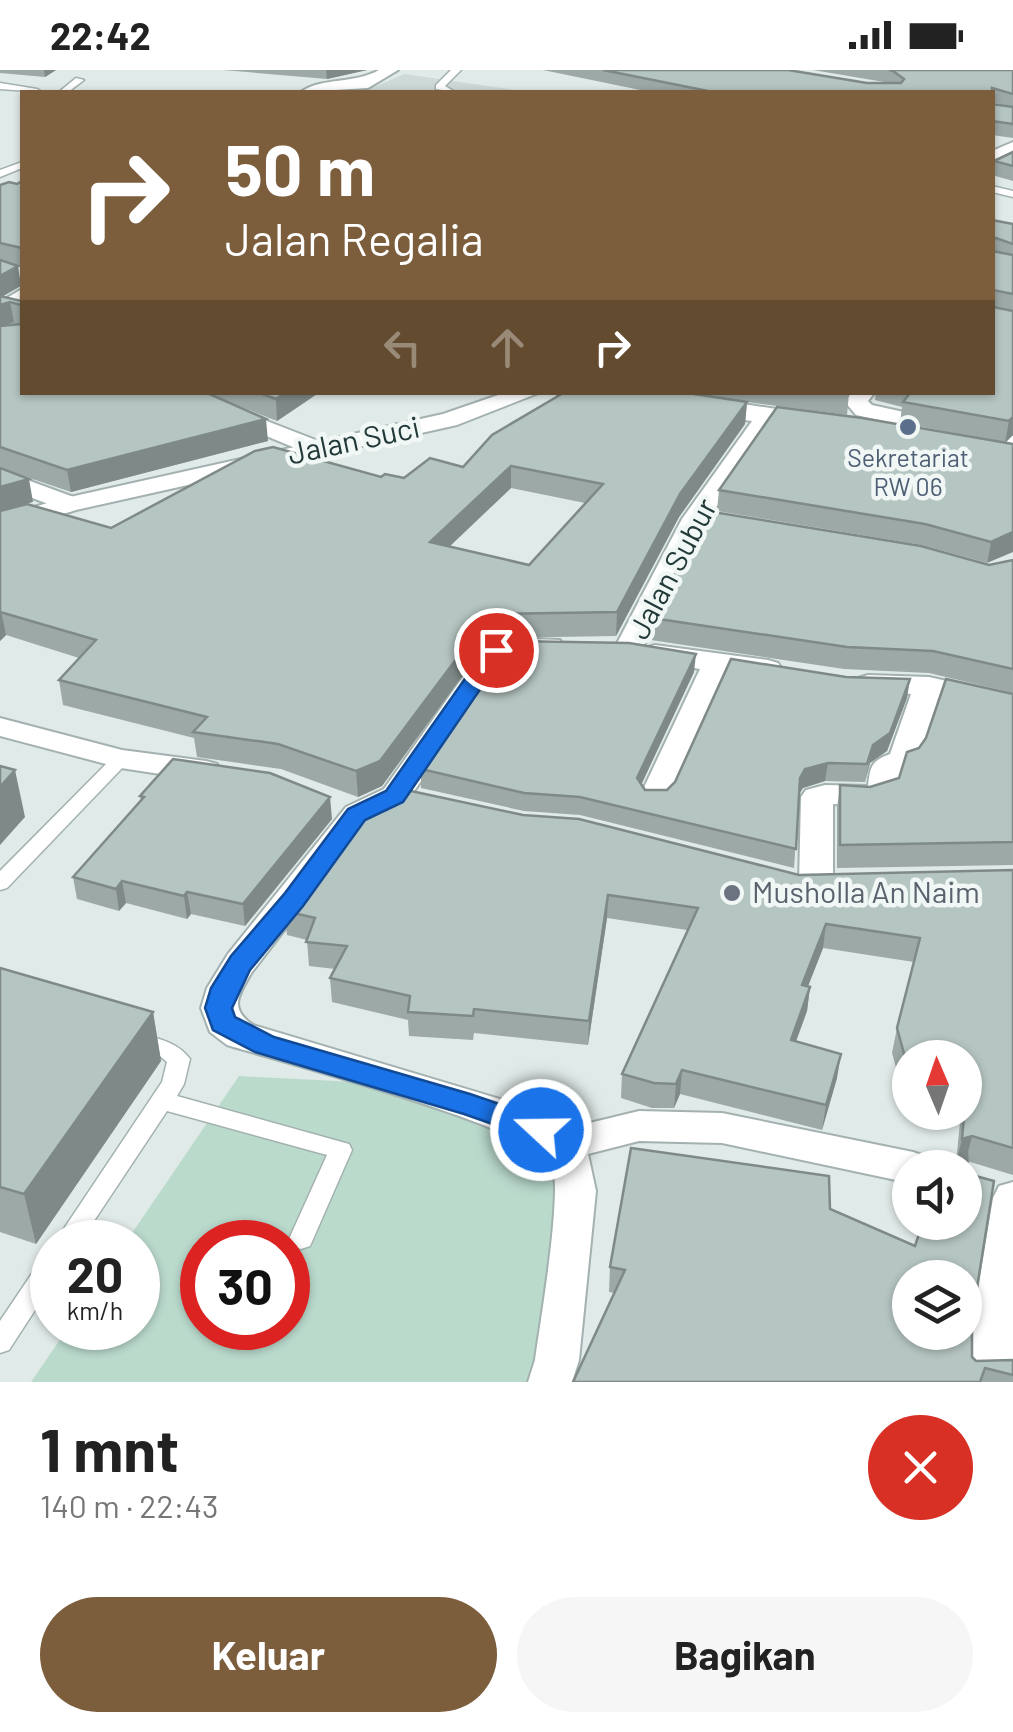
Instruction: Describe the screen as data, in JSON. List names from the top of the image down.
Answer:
{
  "streets": {
    "street": ["Jalan Suci", "Jalan Subur"]
  },
  "places": ["Sekretariat RW 06", "Musholla An Naim"],
  "north": "top",
  "page": {
    "status": "22:42",
    "turn": ["50 m", "Jalan Regalia"],
    "speed": "20 km/h",
    "limit": "30",
    "heading": ["1 mnt", "140 m · 22:43"],
    "buttons": ["Keluar", "Bagikan"]
  }
}
